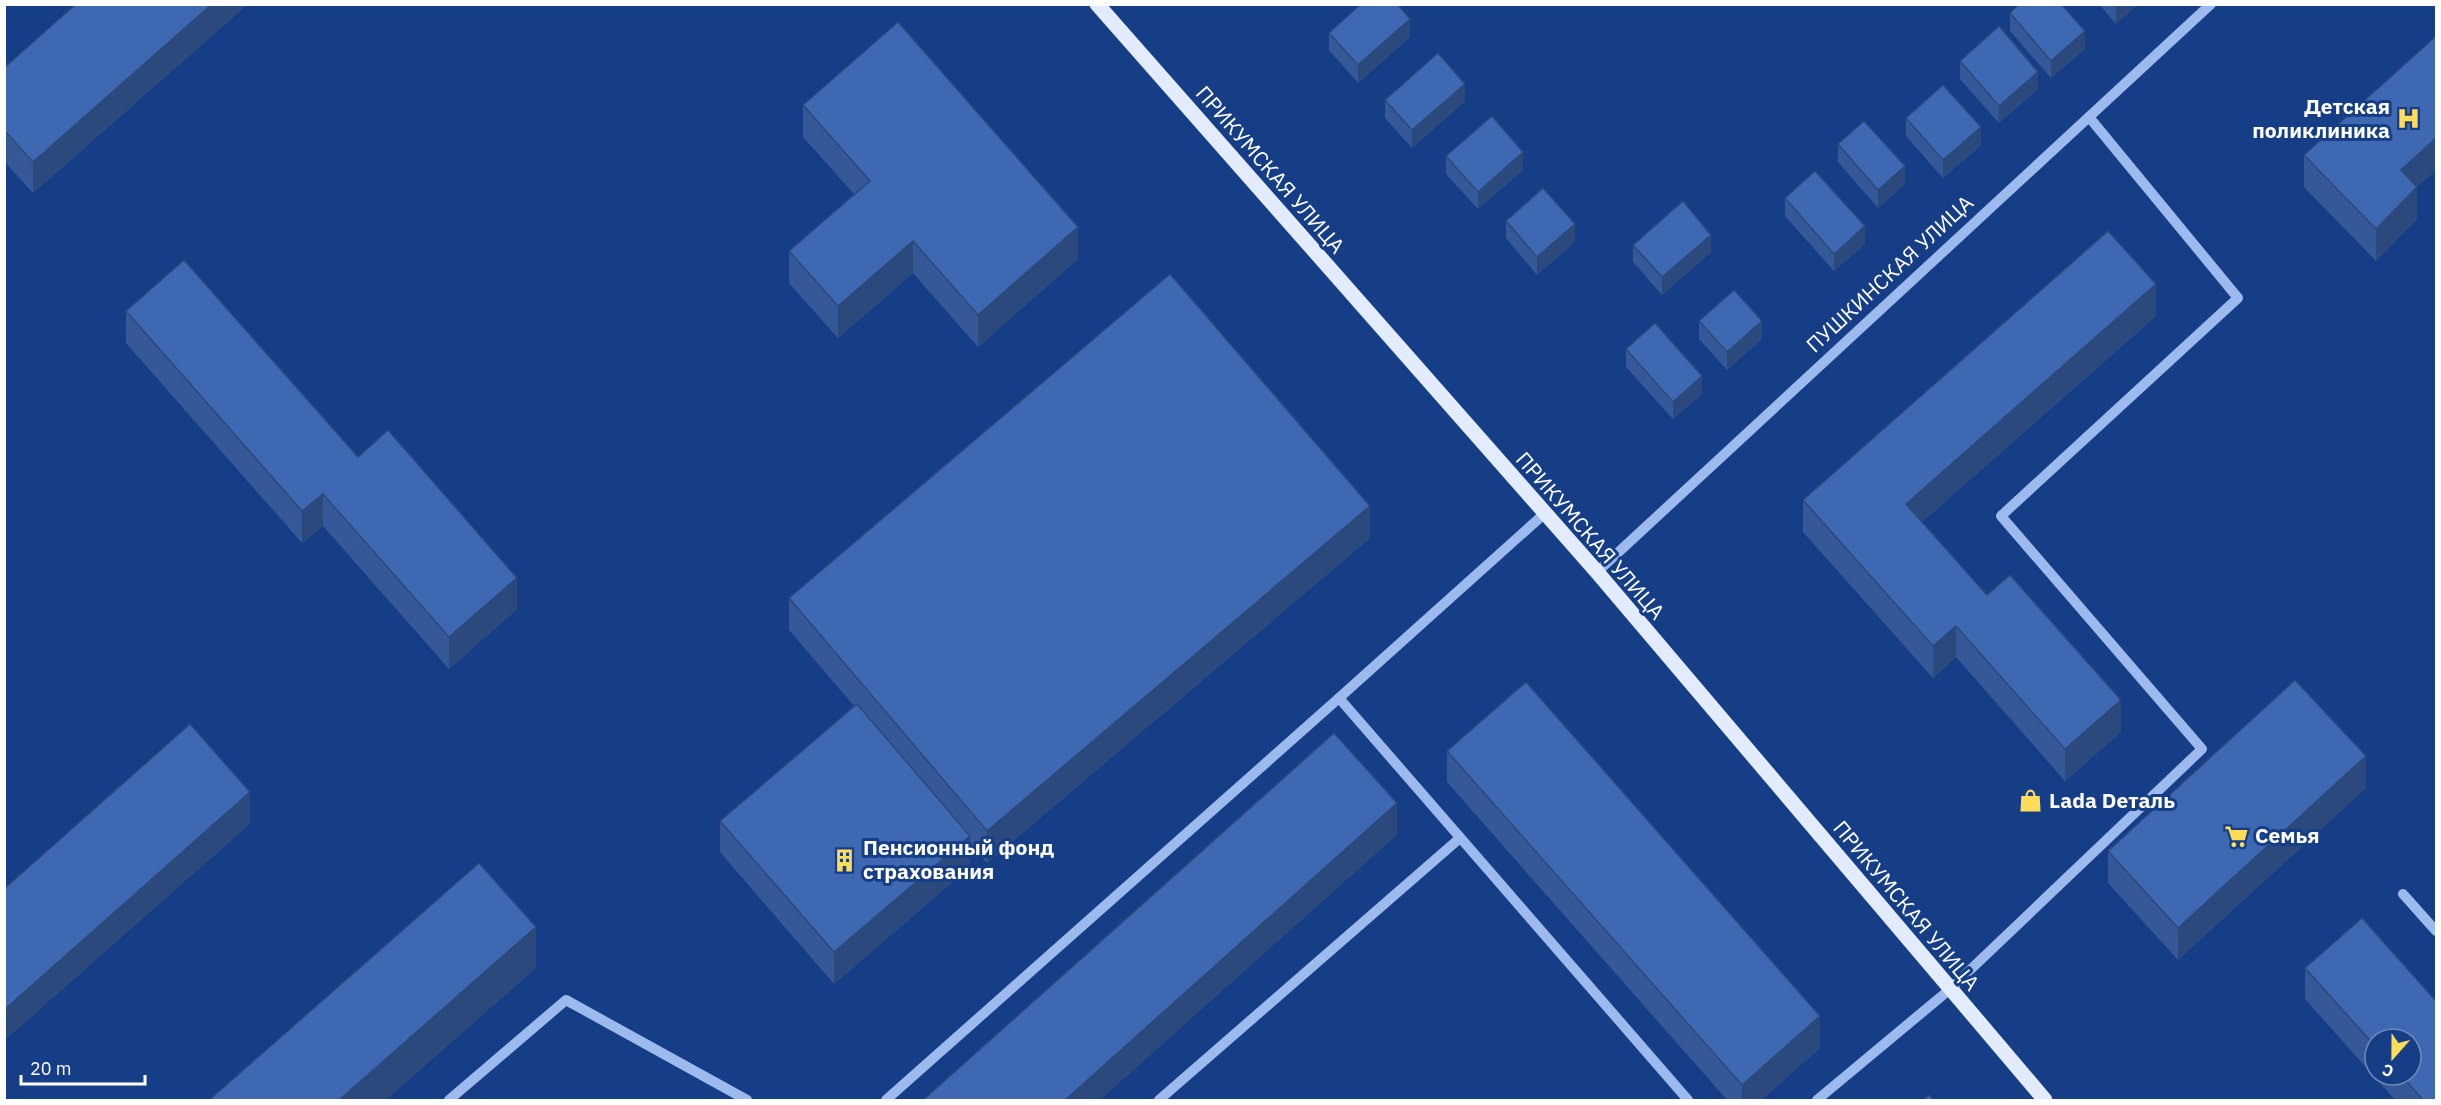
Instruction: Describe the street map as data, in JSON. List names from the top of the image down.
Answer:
{
  "streets": {
    "main road": ["ПРИКУМСКАЯ УЛИЦА"],
    "street": ["ПУШКИНСКАЯ УЛИЦА"]
  },
  "crossings": [
    ["ПРИКУМСКАЯ УЛИЦА", "ПУШКИНСКАЯ УЛИЦА"]
  ],
  "places": {
    "hospital": ["Детская поликлиника"],
    "shop": ["Lada Dеталь"],
    "supermarket": ["Семья"],
    "building": ["Пенсионный фонд страхования"]
  },
  "scale_bar": "20 m",
  "north": "bottom"
}
